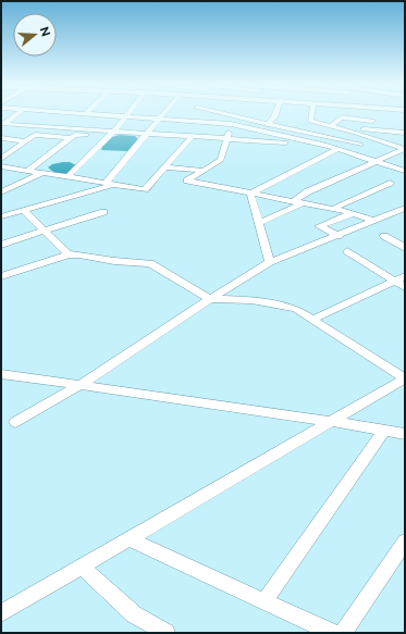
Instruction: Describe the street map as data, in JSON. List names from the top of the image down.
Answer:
{
  "north": "right"
}
